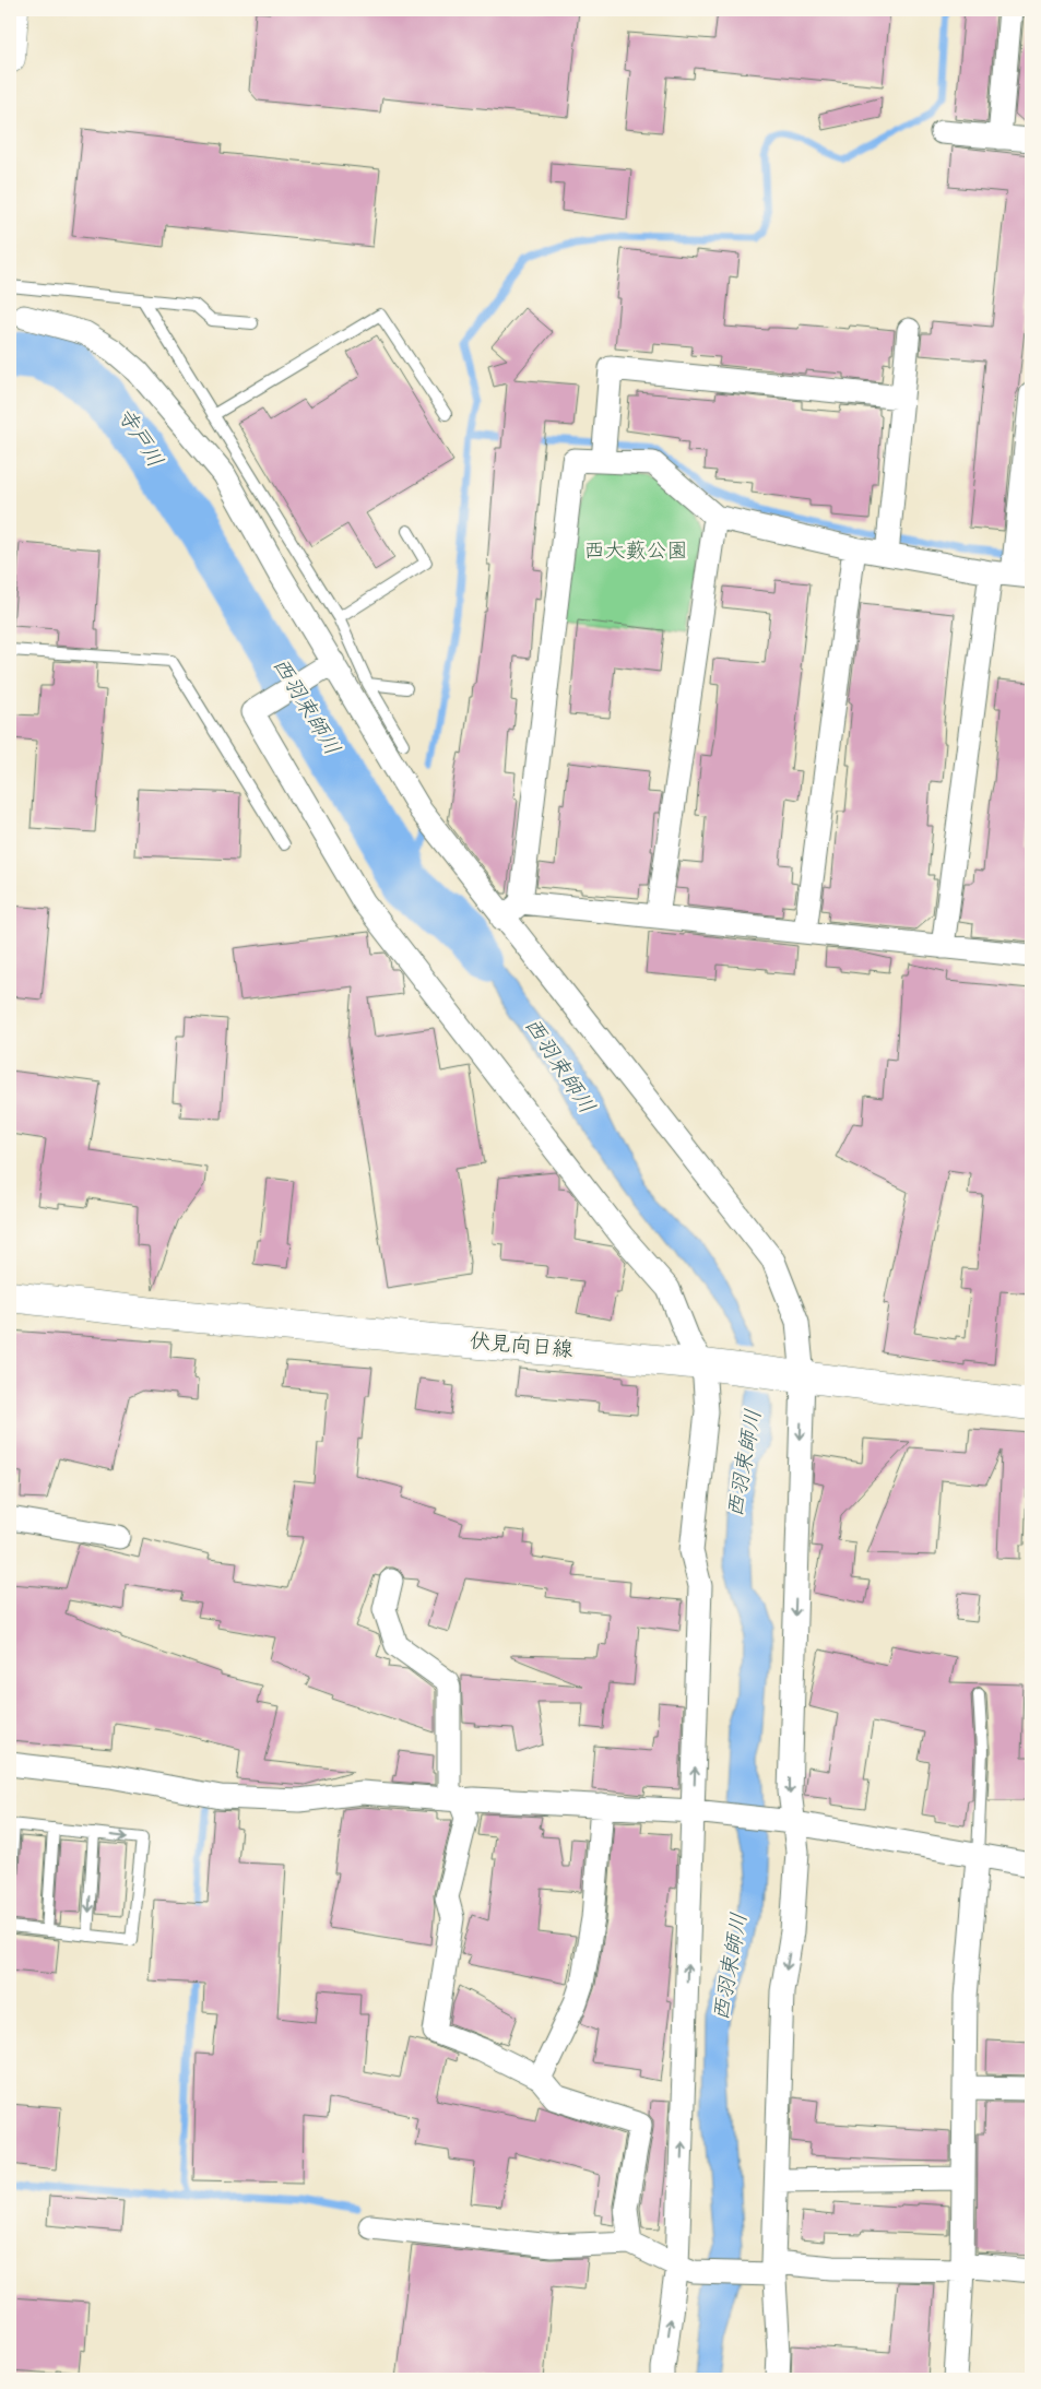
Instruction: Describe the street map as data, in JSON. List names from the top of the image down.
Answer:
{
  "streets": {
    "main road": ["伏見向日線"]
  },
  "water": ["寺戸川", "西羽束師川"],
  "parks": ["西大藪公園"]
}
